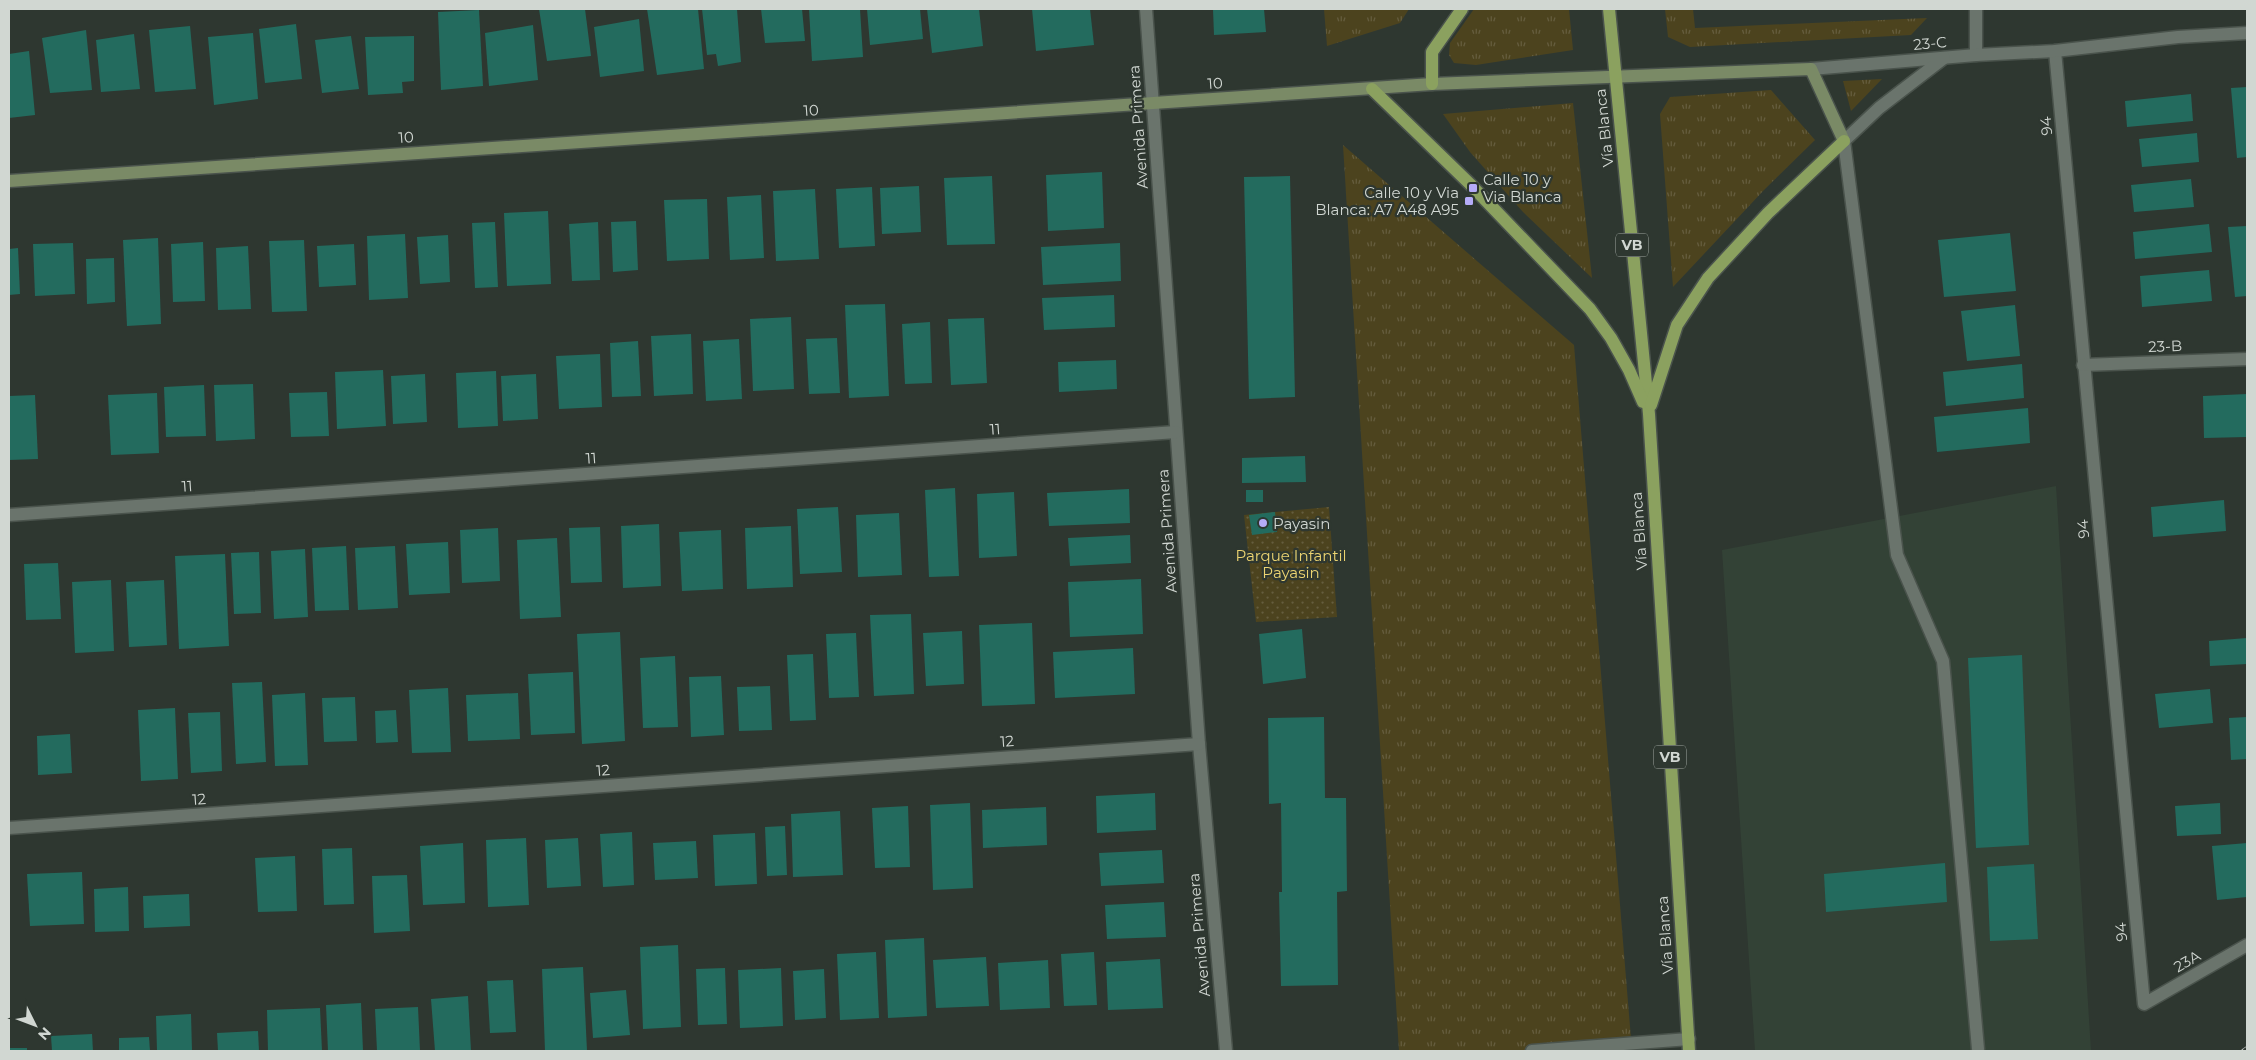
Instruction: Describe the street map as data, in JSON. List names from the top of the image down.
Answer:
{
  "streets": {
    "main road": ["Vía Blanca", "VB"],
    "street": [
      "23-C",
      "10",
      "94",
      "Avenida Primera",
      "23-B",
      "11",
      "12",
      "23A"
    ]
  },
  "crossings": [
    ["23-C", "10"],
    ["23-C", "94"],
    ["23-C", "Vía Blanca"],
    ["10", "Avenida Primera"],
    ["10", "Vía Blanca"],
    ["94", "23-B"],
    ["94", "23A"],
    ["Avenida Primera", "11"],
    ["Avenida Primera", "12"]
  ],
  "parks": ["Parque Infantil Payasin"],
  "places": {
    "transit": ["Calle 10 y Via Blanca", "Calle 10 y Via Blanca: A7 A48 A95"],
    "other": ["Payasin"]
  },
  "north": "bottom right"
}
